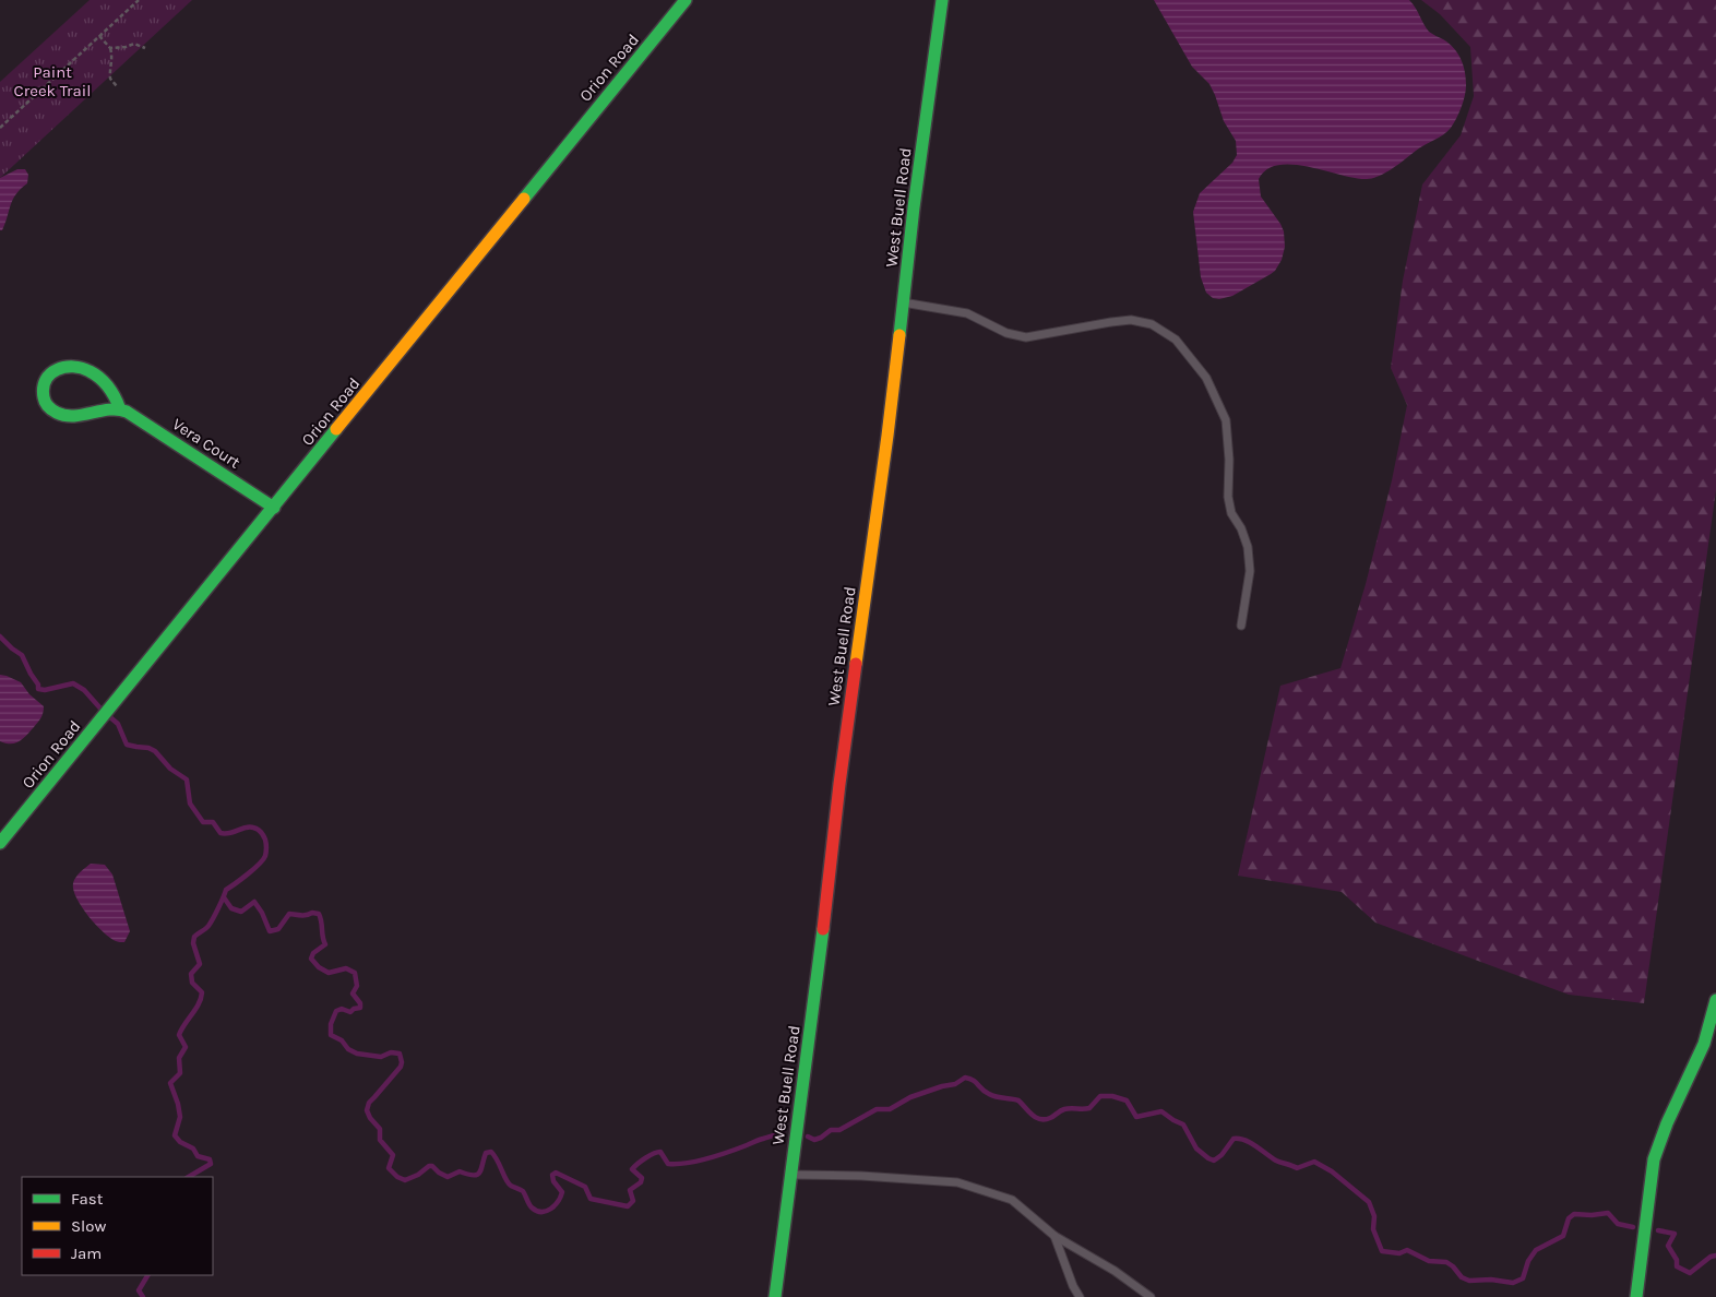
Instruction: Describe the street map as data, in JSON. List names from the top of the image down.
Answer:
{
  "streets": {
    "street": ["Orion Road", "West Buell Road", "Vera Court"]
  },
  "crossings": [
    ["Orion Road", "Vera Court"]
  ],
  "parks": ["Paint Creek Trail"],
  "legend": ["Fast", "Slow", "Jam"]
}
